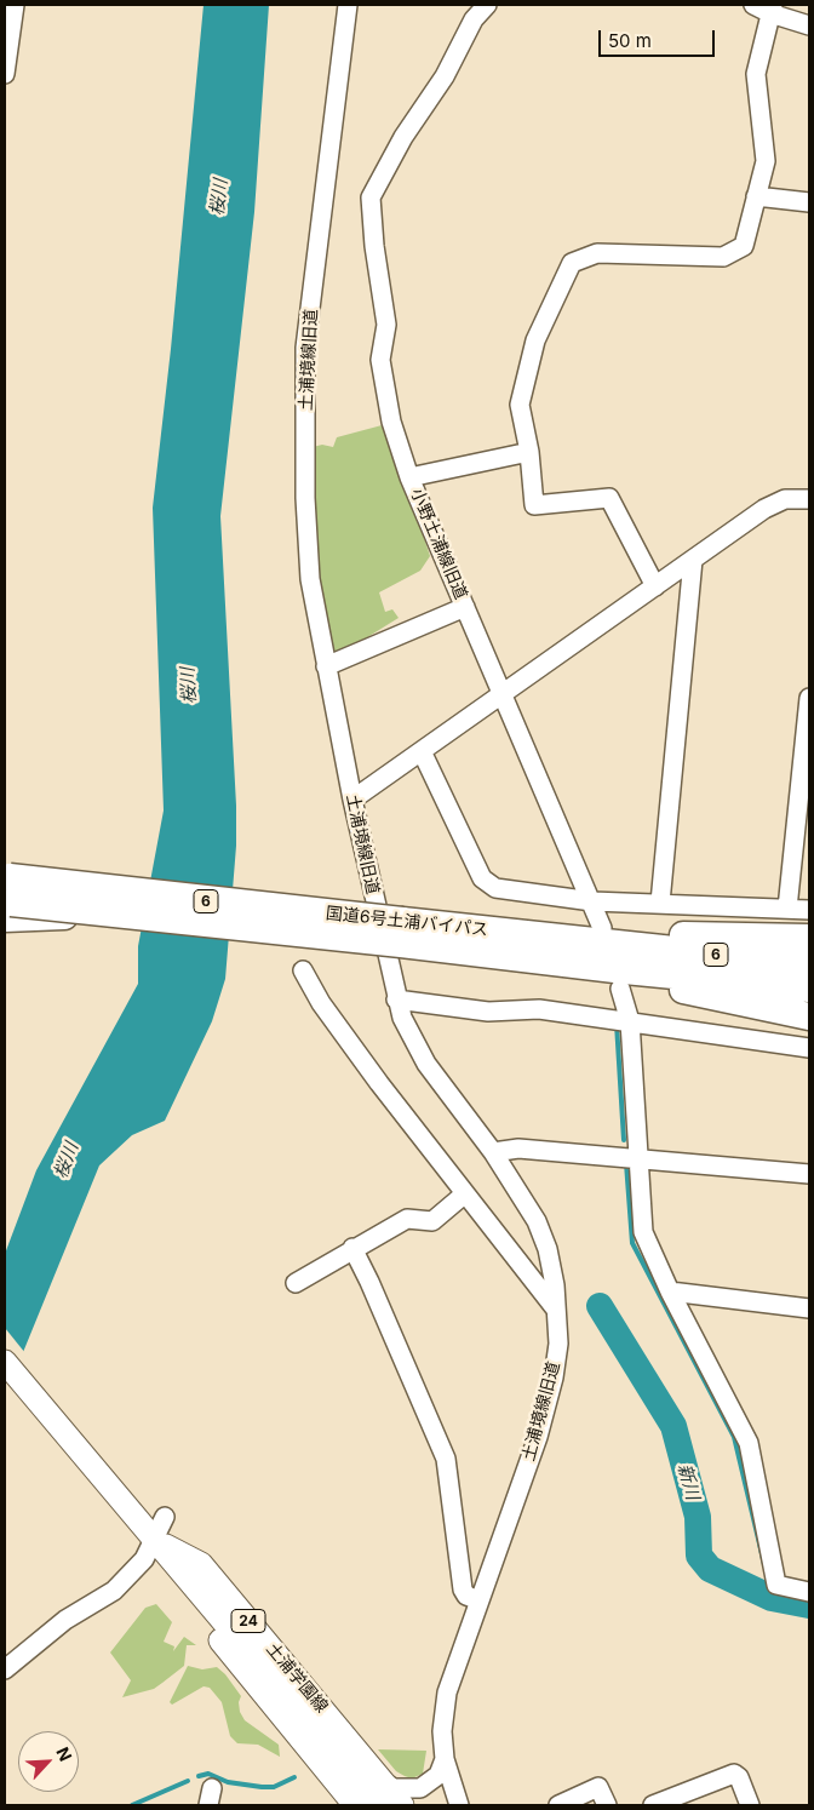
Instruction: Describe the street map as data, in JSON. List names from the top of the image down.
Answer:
{
  "streets": {
    "highway": ["6", "国道6号土浦バイパス"],
    "main road": ["24", "土浦学園線"],
    "street": ["土浦境線旧道", "小野土浦線旧道"]
  },
  "crossings": [
    ["小野土浦線旧道", "国道6号土浦バイパス"],
    ["24", "土浦学園線"]
  ],
  "water": ["桜川", "新川"],
  "scale_bar": "50 m",
  "north": "top right"
}
